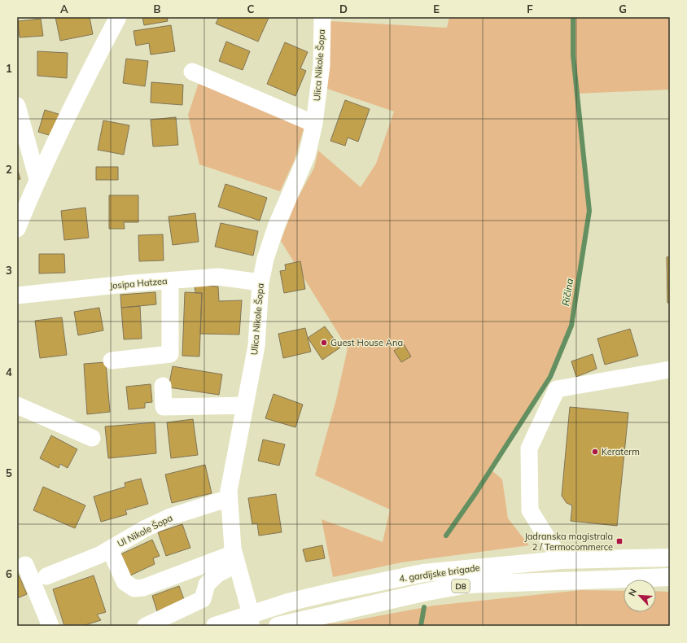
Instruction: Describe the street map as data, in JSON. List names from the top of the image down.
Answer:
{
  "streets": {
    "main road": ["4. gardijske brigade", "D8"],
    "street": ["Ulica Nikole Šopa", "Josipa Hatzea", "Ul Nikole Šopa"]
  },
  "crossings": [
    ["Ulica Nikole Šopa", "Josipa Hatzea"],
    ["Ulica Nikole Šopa", "Ul Nikole Šopa"],
    ["Ulica Nikole Šopa", "4. gardijske brigade"]
  ],
  "water": ["Ričina"],
  "places": {
    "other": ["Guest House Ana", "Keraterm"],
    "transit": ["Jadranska magistrala 2 / Termocommerce"]
  },
  "north": "top left",
  "grid": {
    "columns": [
      "A",
      "B",
      "C",
      "D",
      "E",
      "F",
      "G"
    ],
    "rows": [
      "1",
      "2",
      "3",
      "4",
      "5",
      "6"
    ]
  }
}
